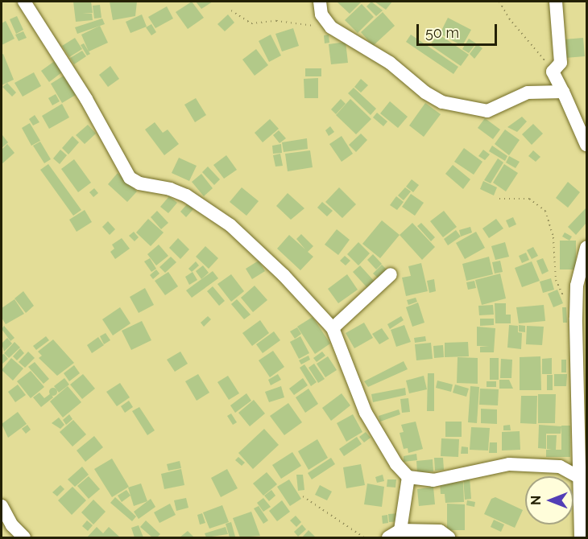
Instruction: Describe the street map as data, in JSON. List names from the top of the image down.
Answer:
{
  "scale_bar": "50 m",
  "north": "left"
}
